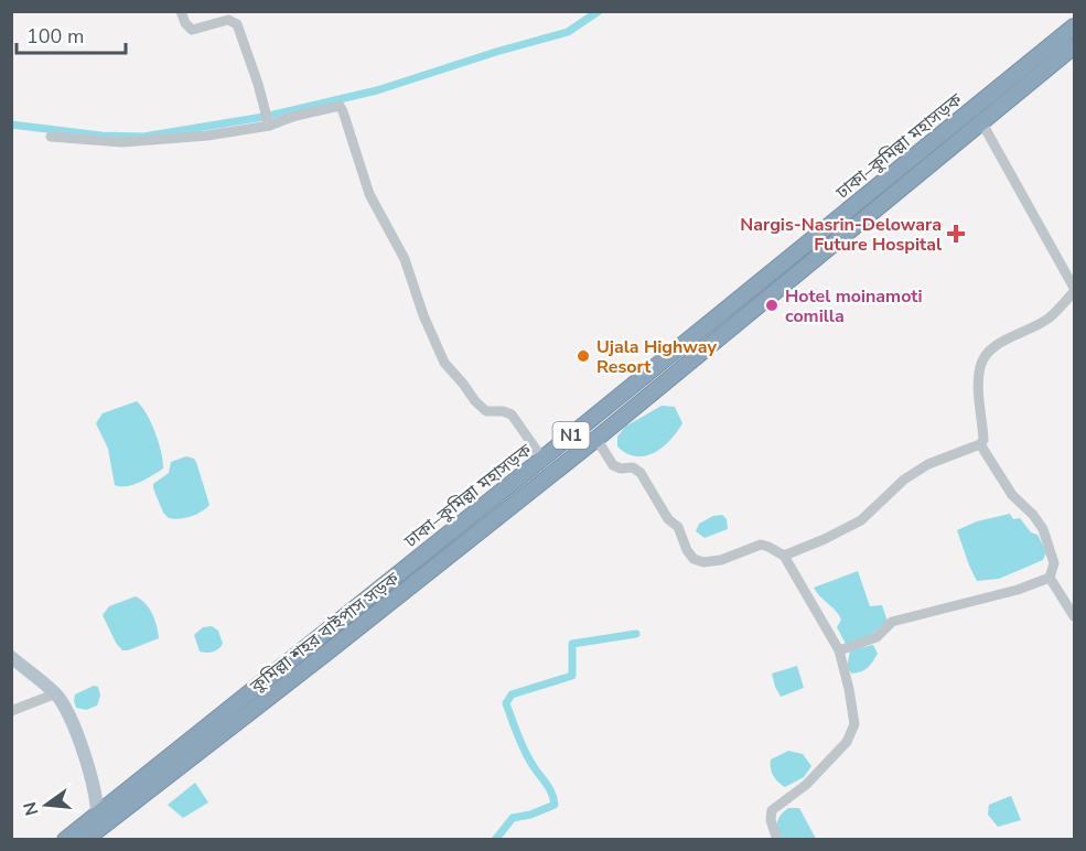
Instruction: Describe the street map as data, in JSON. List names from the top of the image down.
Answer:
{
  "streets": {
    "highway": ["ঢাকা–কুমিল্লা মহাসড়ক", "N1", "কুমিল্লা শহর বাইপাস সড়ক"]
  },
  "places": {
    "health": ["Nargis-Nasrin-Delowara Future Hospital"],
    "other": ["Hotel moinamoti comilla", "Ujala Highway Resort"]
  },
  "scale_bar": "100 m",
  "north": "left"
}
